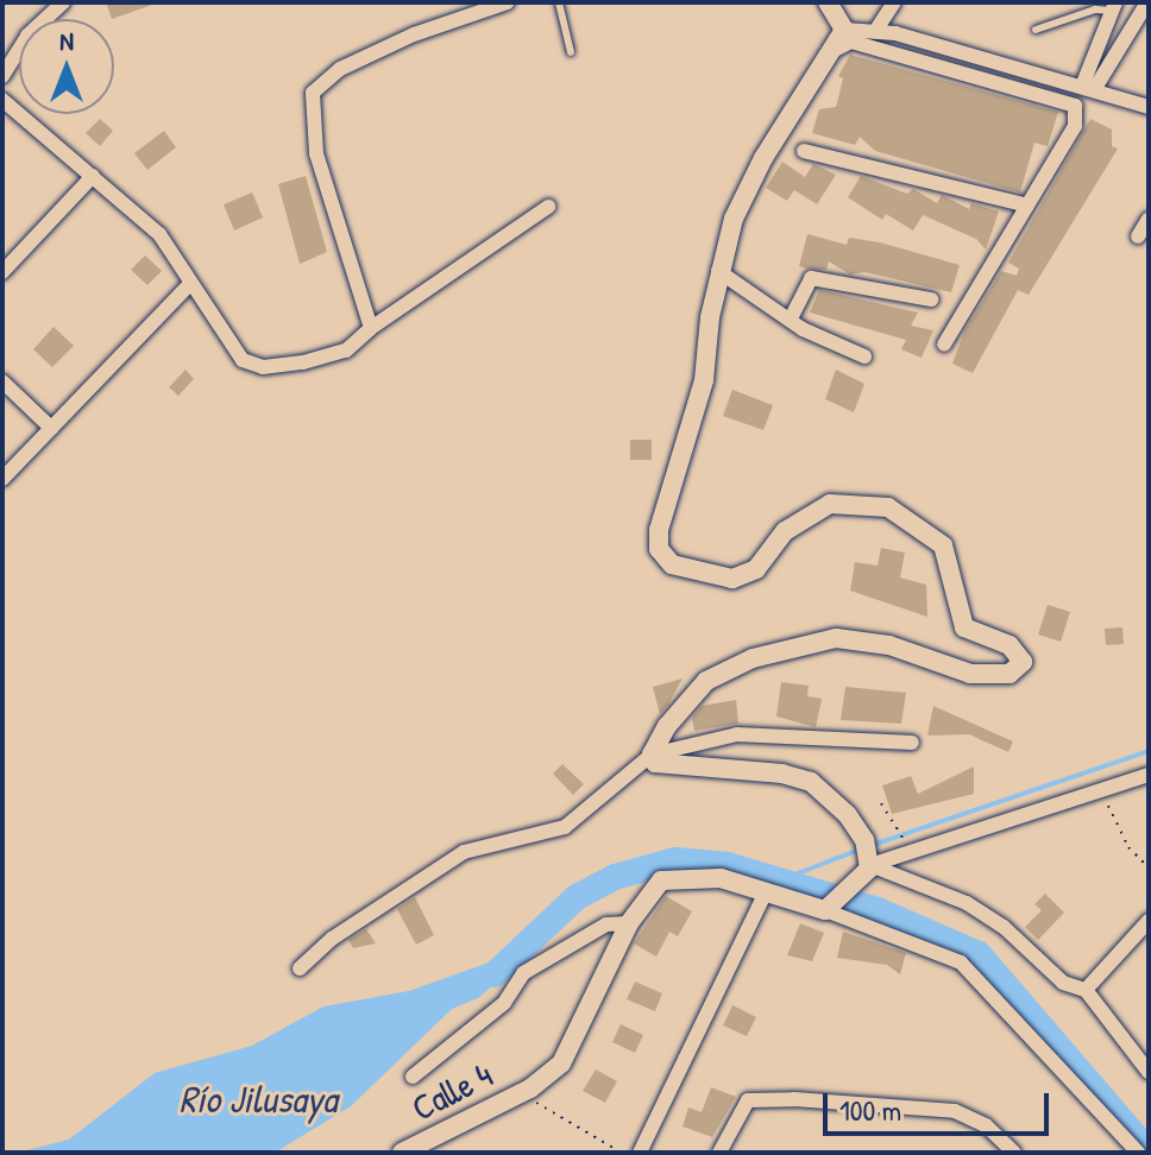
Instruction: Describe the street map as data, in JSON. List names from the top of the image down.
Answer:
{
  "streets": {
    "street": ["Calle 4"]
  },
  "water": ["Río Jilusaya"],
  "scale_bar": "100 m",
  "north": "top"
}
